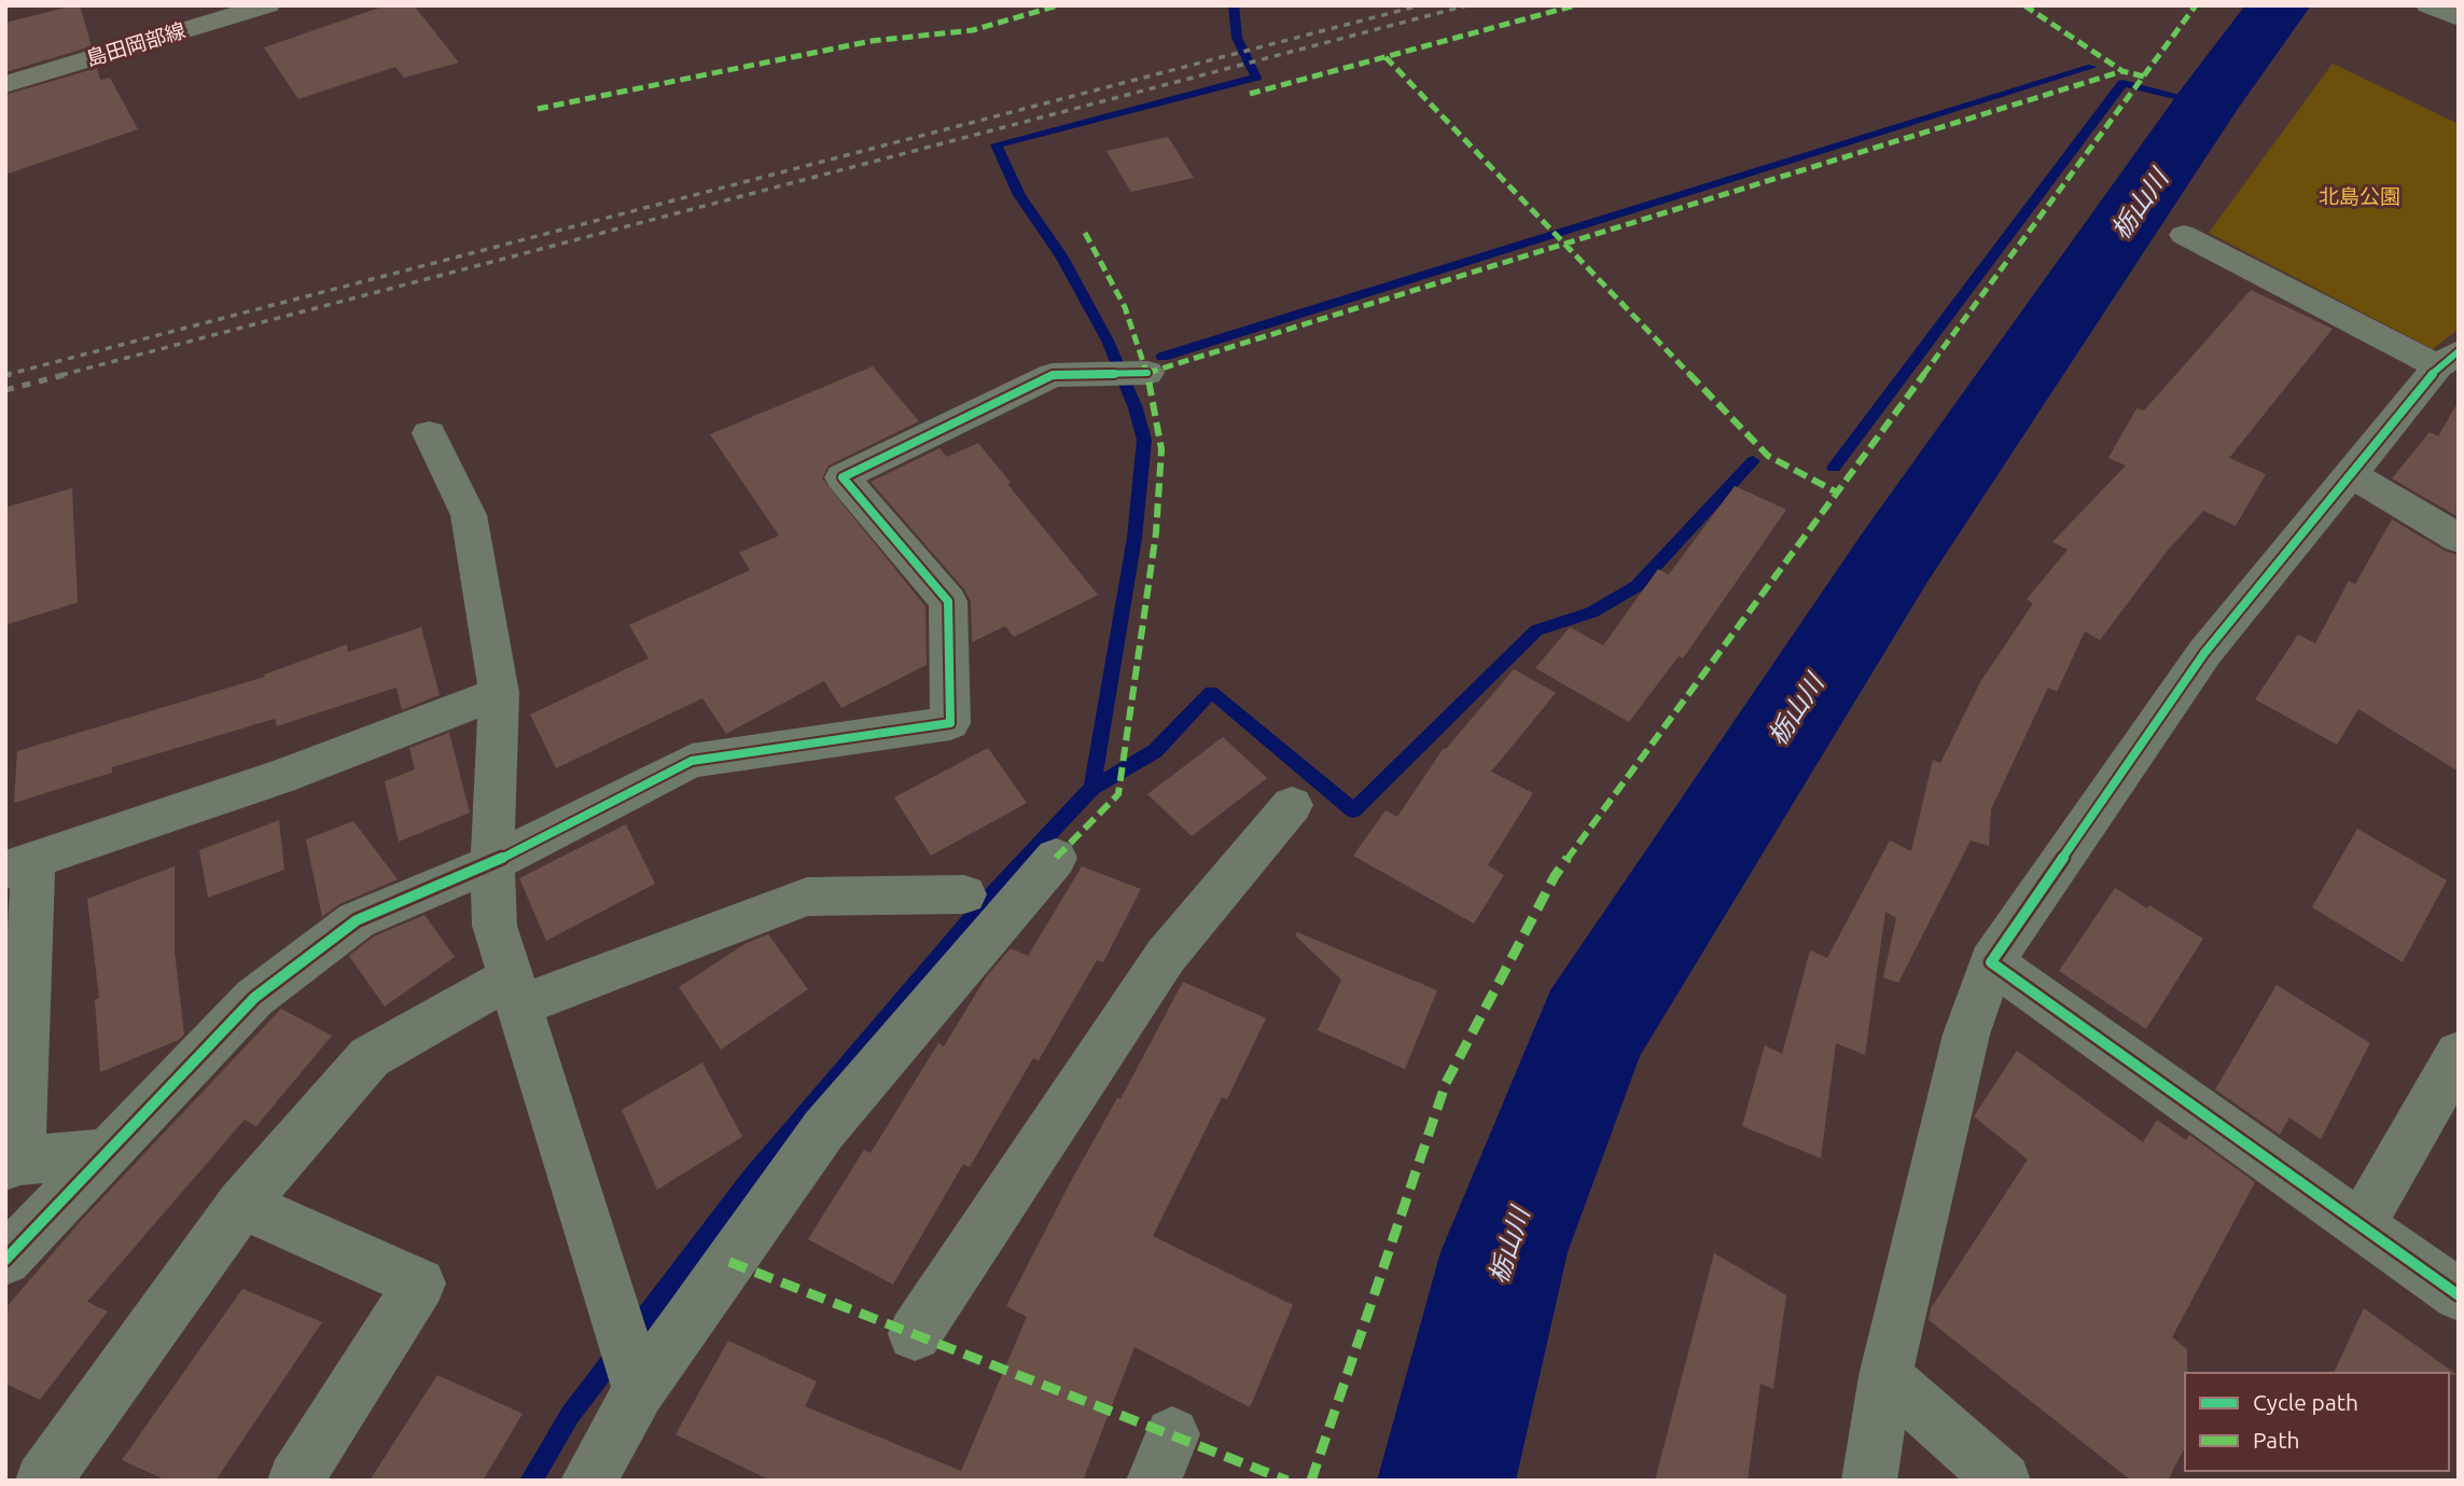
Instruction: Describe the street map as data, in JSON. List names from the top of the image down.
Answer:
{
  "streets": {
    "main road": ["島田岡部線"]
  },
  "water": ["栃山川"],
  "parks": ["北島公園"],
  "legend": ["Cycle path", "Path"]
}
